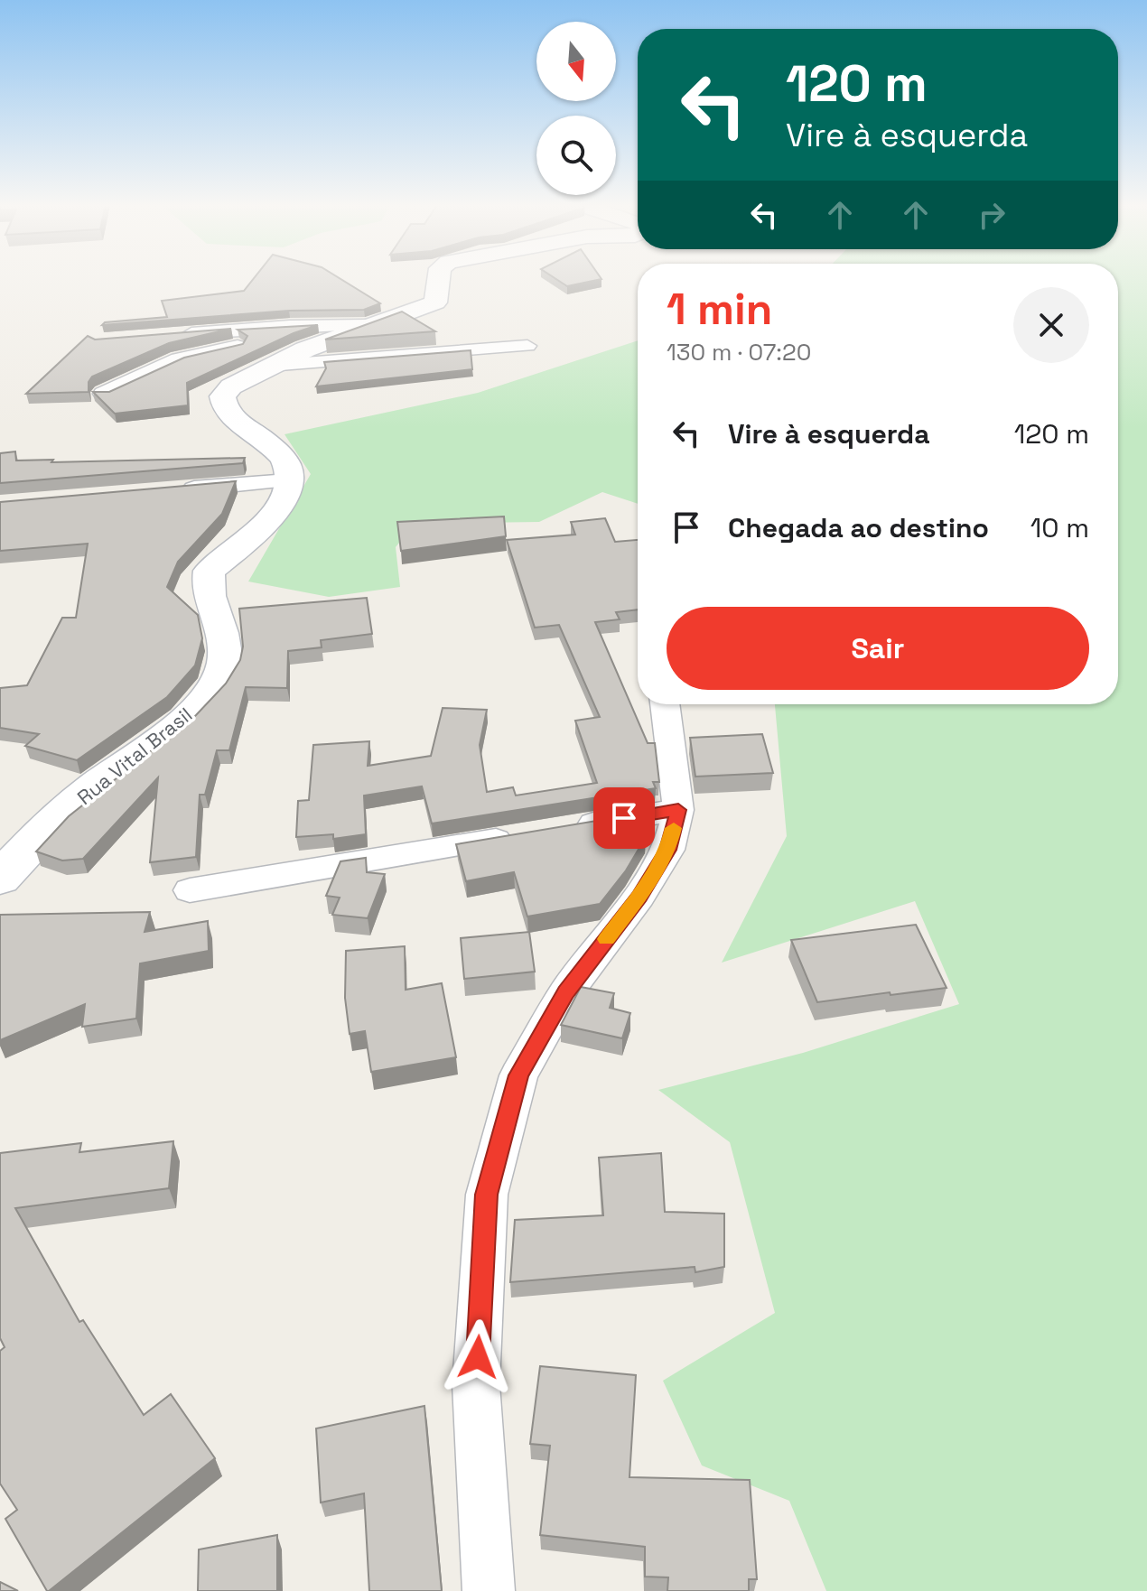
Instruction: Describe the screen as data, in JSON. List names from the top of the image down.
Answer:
{
  "streets": {
    "street": ["Rua Vital Brasil"]
  },
  "north": "bottom",
  "page": {
    "turn": ["120 m", "Vire à esquerda"],
    "heading": ["1 min", "130 m · 07:20"],
    "list": [
      {
        "name": "Vire à esquerda",
        "value": "120 m"
      },
      {
        "name": "Chegada ao destino",
        "value": "10 m"
      }
    ],
    "buttons": "Sair"
  }
}
